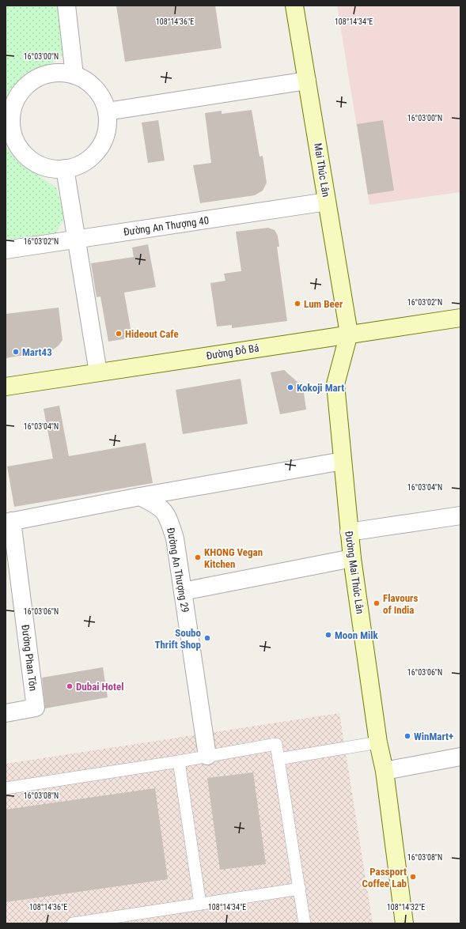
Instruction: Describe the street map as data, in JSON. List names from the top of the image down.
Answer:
{
  "streets": {
    "street": [
      "Mai Thúc Lân",
      "Đường An Thượng 40",
      "Đường Đỗ Bá",
      "Đường An Thượng 29",
      "Đường Mai Thúc Lân",
      "Đường Phan Tôn"
    ]
  },
  "crossings": [
    ["Mai Thúc Lân", "Đường An Thượng 40"],
    ["Mai Thúc Lân", "Đường Đỗ Bá"],
    ["Mai Thúc Lân", "Đường Mai Thúc Lân"],
    ["Đường Đỗ Bá", "Đường Mai Thúc Lân"]
  ],
  "places": [
    "Lum Beer",
    "Hideout Cafe",
    "Mart43",
    "Kokoji Mart",
    "KHONG Vegan Kitchen",
    "Flavours of India",
    "Moon Milk",
    "Soubo Thrift Shop",
    "Dubai Hotel",
    "WinMart+",
    "Passport Coffee Lab"
  ],
  "coordinates": [
    "108°14'36\"E",
    "108°14'34\"E",
    "16°03'00\"N",
    "16°03'02\"N",
    "16°03'04\"N",
    "16°03'06\"N",
    "16°03'08\"N",
    "108°14'32\"E"
  ]
}
